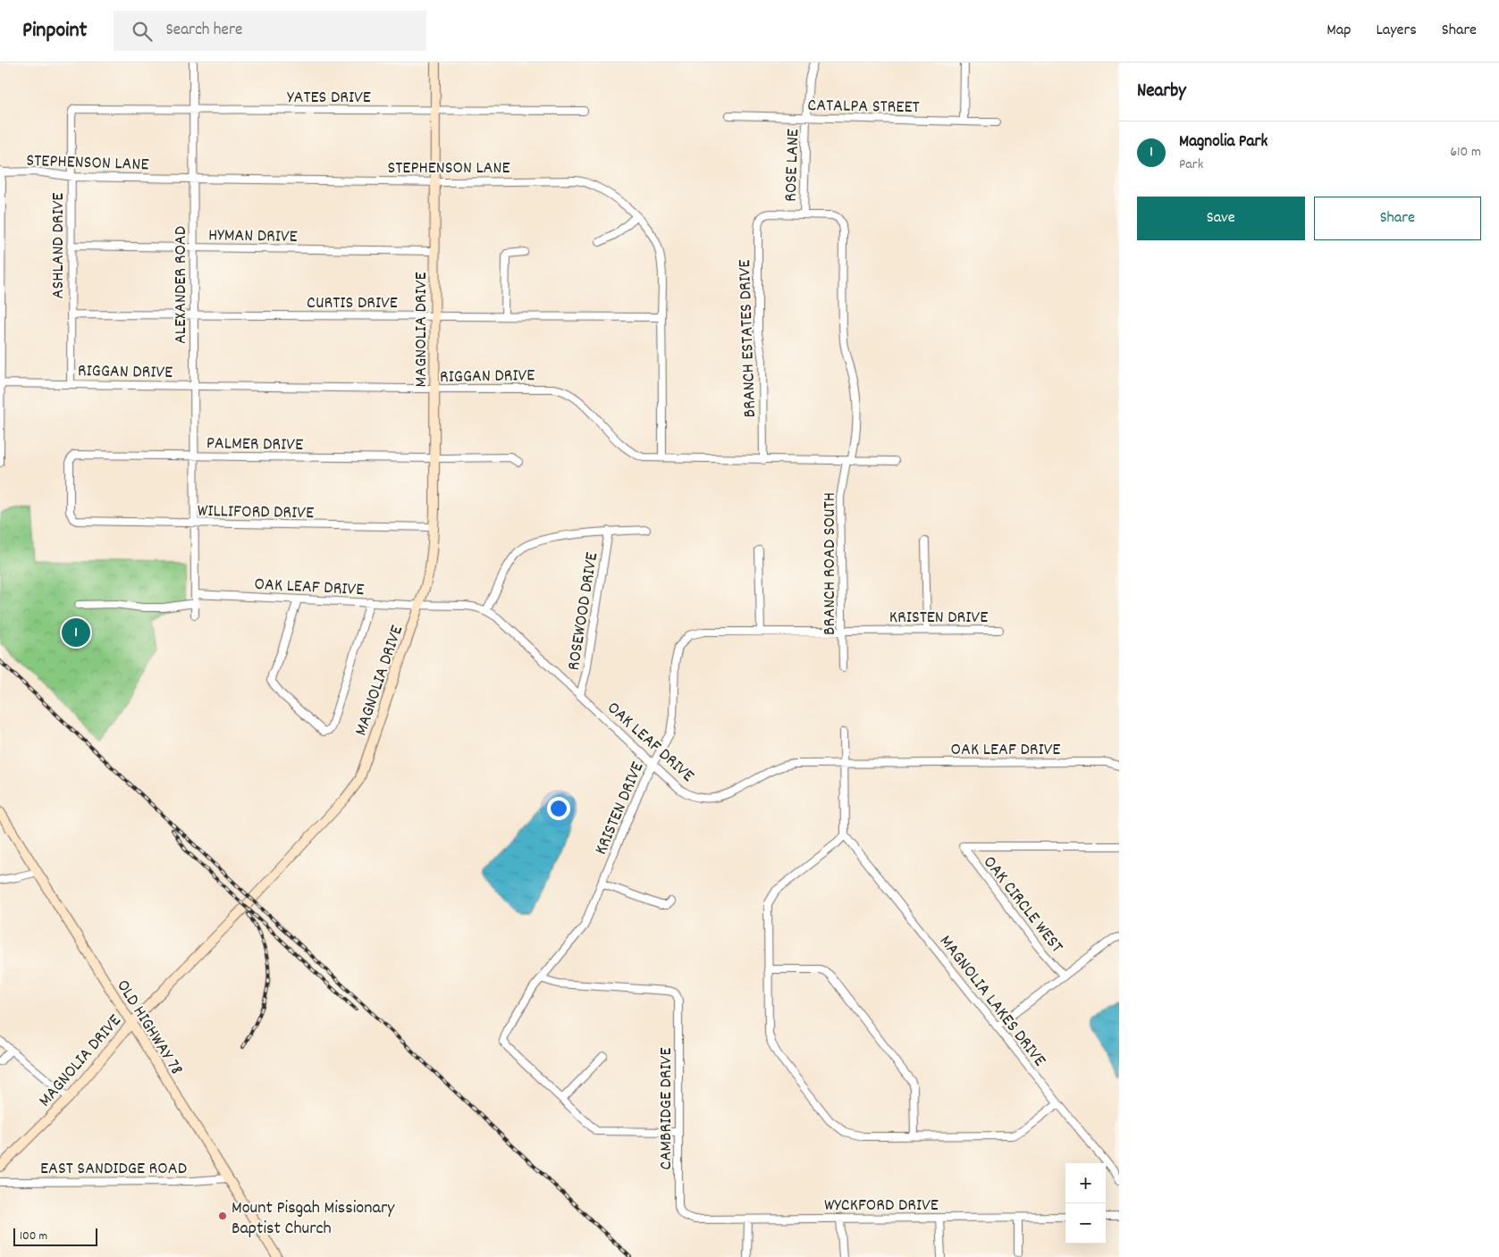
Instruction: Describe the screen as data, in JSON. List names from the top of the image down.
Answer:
{
  "streets": {
    "street": [
      "YATES DRIVE",
      "CATALPA STREET",
      "STEPHENSON LANE",
      "ROSE LANE",
      "HYMAN DRIVE",
      "ASHLAND DRIVE",
      "ALEXANDER ROAD",
      "CURTIS DRIVE",
      "MAGNOLIA DRIVE",
      "BRANCH ESTATES DRIVE",
      "RIGGAN DRIVE",
      "PALMER DRIVE",
      "WILLIFORD DRIVE",
      "BRANCH ROAD SOUTH",
      "OAK LEAF DRIVE",
      "ROSEWOOD DRIVE",
      "KRISTEN DRIVE",
      "OAK CIRCLE WEST",
      "MAGNOLIA LAKES DRIVE",
      "OLD HIGHWAY 78",
      "CAMBRIDGE DRIVE",
      "EAST SANDIDGE ROAD",
      "WYCKFORD DRIVE"
    ]
  },
  "crossings": [
    ["YATES DRIVE", "ASHLAND DRIVE"],
    ["YATES DRIVE", "ALEXANDER ROAD"],
    ["YATES DRIVE", "MAGNOLIA DRIVE"],
    ["CATALPA STREET", "ROSE LANE"],
    ["STEPHENSON LANE", "ASHLAND DRIVE"],
    ["STEPHENSON LANE", "ALEXANDER ROAD"],
    ["STEPHENSON LANE", "CURTIS DRIVE"],
    ["STEPHENSON LANE", "MAGNOLIA DRIVE"],
    ["STEPHENSON LANE", "RIGGAN DRIVE"],
    ["ROSE LANE", "BRANCH ESTATES DRIVE"],
    ["ROSE LANE", "BRANCH ROAD SOUTH"],
    ["HYMAN DRIVE", "ASHLAND DRIVE"],
    ["HYMAN DRIVE", "ALEXANDER ROAD"],
    ["HYMAN DRIVE", "MAGNOLIA DRIVE"],
    ["ASHLAND DRIVE", "CURTIS DRIVE"],
    ["ASHLAND DRIVE", "RIGGAN DRIVE"],
    ["ALEXANDER ROAD", "CURTIS DRIVE"],
    ["ALEXANDER ROAD", "RIGGAN DRIVE"],
    ["ALEXANDER ROAD", "PALMER DRIVE"],
    ["ALEXANDER ROAD", "WILLIFORD DRIVE"],
    ["ALEXANDER ROAD", "OAK LEAF DRIVE"],
    ["CURTIS DRIVE", "MAGNOLIA DRIVE"],
    ["MAGNOLIA DRIVE", "RIGGAN DRIVE"],
    ["MAGNOLIA DRIVE", "PALMER DRIVE"],
    ["MAGNOLIA DRIVE", "WILLIFORD DRIVE"],
    ["MAGNOLIA DRIVE", "OAK LEAF DRIVE"],
    ["MAGNOLIA DRIVE", "OLD HIGHWAY 78"],
    ["BRANCH ESTATES DRIVE", "RIGGAN DRIVE"],
    ["RIGGAN DRIVE", "BRANCH ROAD SOUTH"],
    ["PALMER DRIVE", "WILLIFORD DRIVE"],
    ["BRANCH ROAD SOUTH", "KRISTEN DRIVE"],
    ["OAK LEAF DRIVE", "ROSEWOOD DRIVE"],
    ["OAK LEAF DRIVE", "KRISTEN DRIVE"],
    ["KRISTEN DRIVE", "CAMBRIDGE DRIVE"],
    ["OLD HIGHWAY 78", "EAST SANDIDGE ROAD"],
    ["CAMBRIDGE DRIVE", "WYCKFORD DRIVE"]
  ],
  "places": ["Mount Pisgah Missionary Baptist Church"],
  "scale_bar": "100 m",
  "page": {
    "header": "Pinpoint",
    "search": "Search here",
    "nav": ["Map", "Layers", "Share"],
    "heading": "Nearby",
    "list": [
      {
        "mark": "1",
        "name": "Magnolia Park",
        "note": "Park",
        "value": "610 m"
      }
    ],
    "buttons": ["Save", "Share"],
    "pins": "1",
    "map_buttons": ["+", "−"],
    "scale": "100 m"
  }
}
